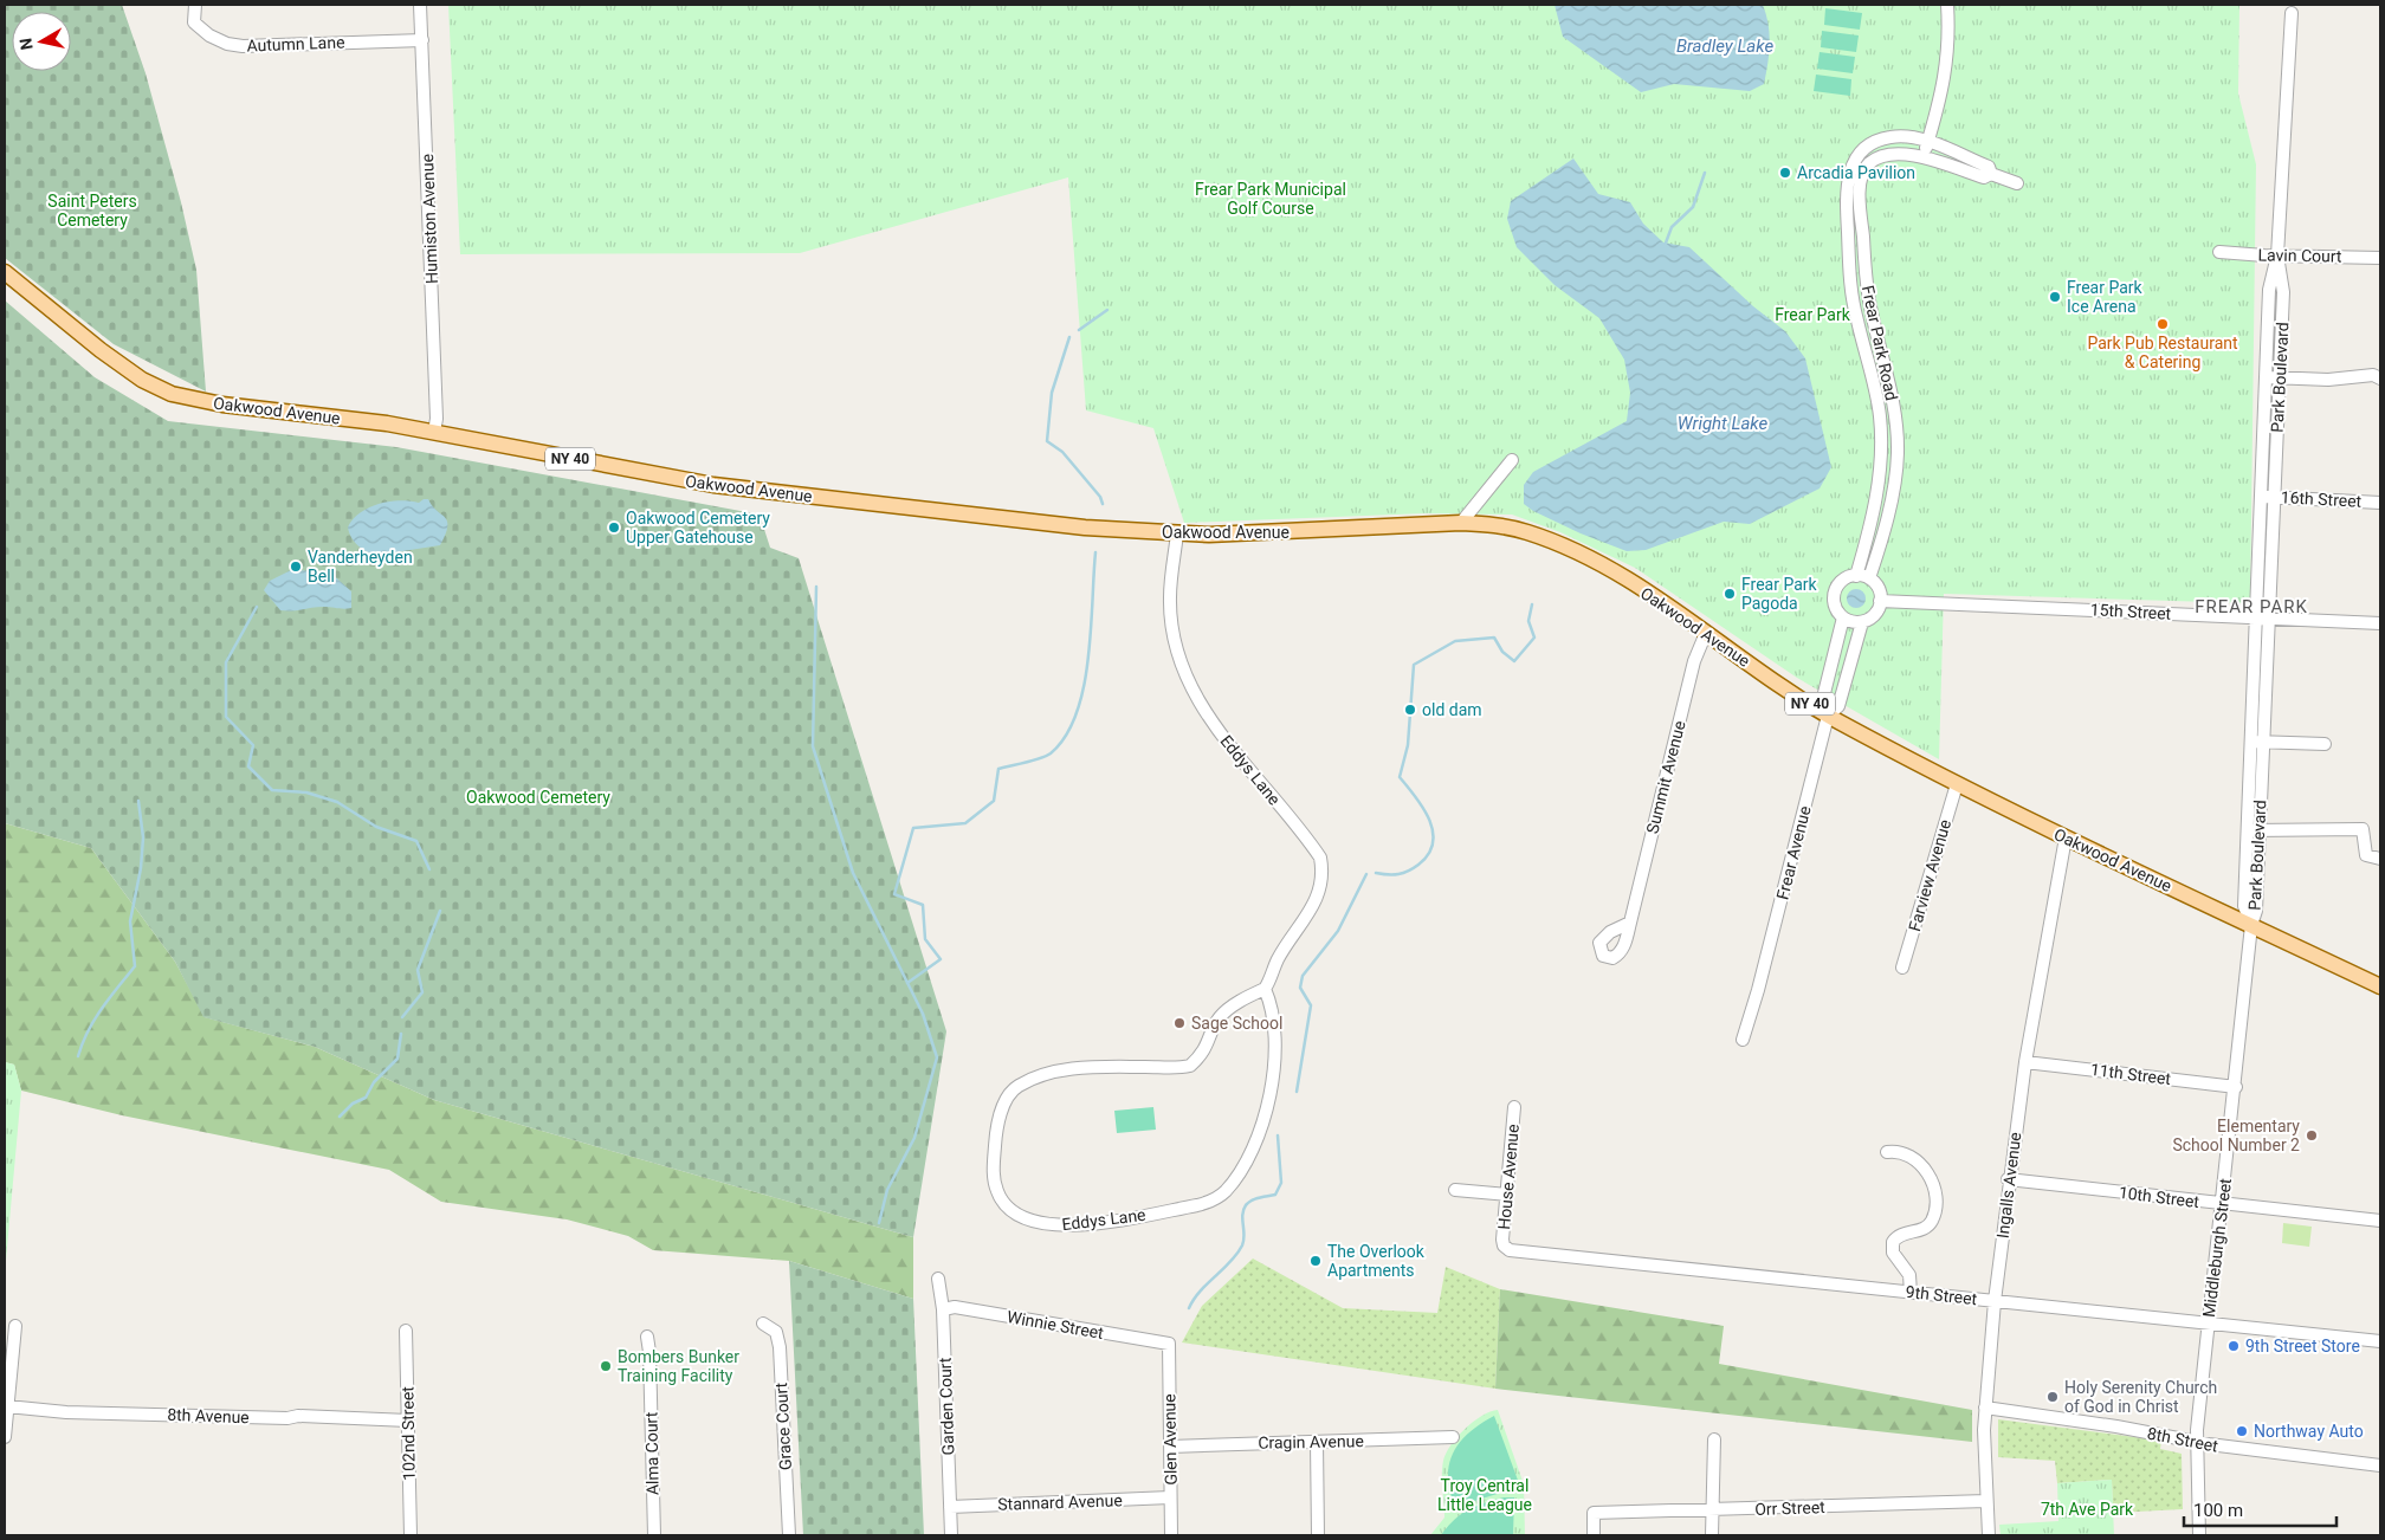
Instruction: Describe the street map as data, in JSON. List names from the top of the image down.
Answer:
{
  "streets": {
    "main road": ["Oakwood Avenue", "NY 40"],
    "street": [
      "Autumn Lane",
      "Humiston Avenue",
      "Lavin Court",
      "Frear Park Road",
      "Park Boulevard",
      "16th Street",
      "15th Street",
      "Eddys Lane",
      "Summit Avenue",
      "Frear Avenue",
      "Farview Avenue",
      "11th Street",
      "House Avenue",
      "Ingalls Avenue",
      "10th Street",
      "Middleburgh Street",
      "9th Street",
      "Winnie Street",
      "Garden Court",
      "8th Avenue",
      "Grace Court",
      "102nd Street",
      "Glen Avenue",
      "8th Street",
      "Cragin Avenue",
      "Alma Court",
      "Stannard Avenue",
      "Orr Street"
    ]
  },
  "crossings": [
    ["Autumn Lane", "Humiston Avenue"],
    ["Humiston Avenue", "Oakwood Avenue"],
    ["Lavin Court", "Park Boulevard"],
    ["Frear Park Road", "15th Street"],
    ["Park Boulevard", "Oakwood Avenue"],
    ["Park Boulevard", "16th Street"],
    ["Park Boulevard", "15th Street"],
    ["Park Boulevard", "Middleburgh Street"],
    ["Oakwood Avenue", "Eddys Lane"],
    ["Oakwood Avenue", "Summit Avenue"],
    ["Oakwood Avenue", "Frear Avenue"],
    ["Oakwood Avenue", "Farview Avenue"],
    ["Oakwood Avenue", "Ingalls Avenue"],
    ["Oakwood Avenue", "Middleburgh Street"],
    ["11th Street", "Ingalls Avenue"],
    ["11th Street", "Middleburgh Street"],
    ["House Avenue", "9th Street"],
    ["Ingalls Avenue", "10th Street"],
    ["Ingalls Avenue", "9th Street"],
    ["Ingalls Avenue", "8th Street"],
    ["Ingalls Avenue", "Orr Street"],
    ["10th Street", "Middleburgh Street"],
    ["Middleburgh Street", "9th Street"],
    ["Middleburgh Street", "8th Street"],
    ["Winnie Street", "Garden Court"],
    ["Winnie Street", "Glen Avenue"],
    ["Garden Court", "Stannard Avenue"],
    ["8th Avenue", "102nd Street"],
    ["Glen Avenue", "Cragin Avenue"],
    ["Glen Avenue", "Stannard Avenue"]
  ],
  "districts": ["FREAR PARK"],
  "water": ["Bradley Lake", "Wright Lake"],
  "parks": [
    "Frear Park Municipal Golf Course",
    "Saint Peters Cemetery",
    "Frear Park",
    "Oakwood Cemetery",
    "Troy Central Little League",
    "7th Ave Park"
  ],
  "places": [
    "Arcadia Pavilion",
    "Frear Park Ice Arena",
    "Park Pub Restaurant & Catering",
    "Oakwood Cemetery Upper Gatehouse",
    "Vanderheyden Bell",
    "Frear Park Pagoda",
    "old dam",
    "Sage School",
    "Elementary School Number 2",
    "The Overlook Apartments",
    "9th Street Store",
    "Bombers Bunker Training Facility",
    "Holy Serenity Church of God in Christ",
    "Northway Auto"
  ],
  "scale_bar": "100 m",
  "north": "left"
}
